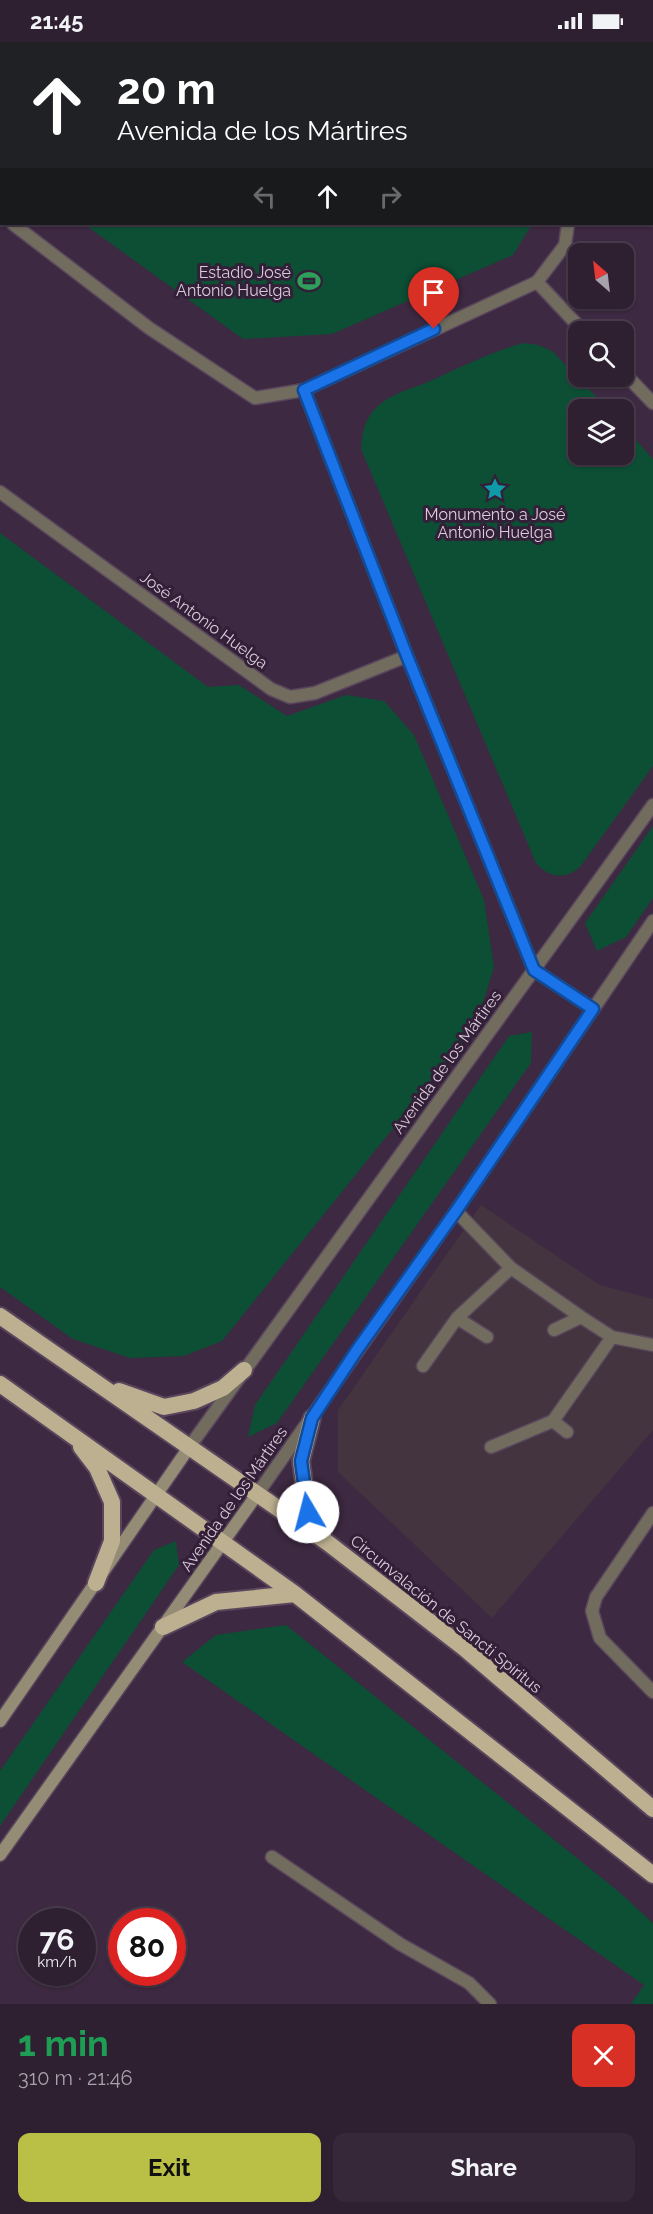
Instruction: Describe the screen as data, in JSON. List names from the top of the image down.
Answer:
{
  "streets": {
    "highway": ["Circunvalación de Sancti Spíritus"],
    "main road": ["Avenida de los Mártires"],
    "street": ["José Antonio Huelga"]
  },
  "crossings": [
    ["Avenida de los Mártires", "Circunvalación de Sancti Spíritus"]
  ],
  "places": {
    "sports": ["Estadio José Antonio Huelga"],
    "place": ["Monumento a José Antonio Huelga"]
  },
  "north": "top left",
  "page": {
    "status": "21:45",
    "turn": ["20 m", "Avenida de los Mártires"],
    "speed": "76 km/h",
    "limit": "80",
    "heading": ["1 min", "310 m · 21:46"],
    "buttons": ["Exit", "Share"]
  }
}
